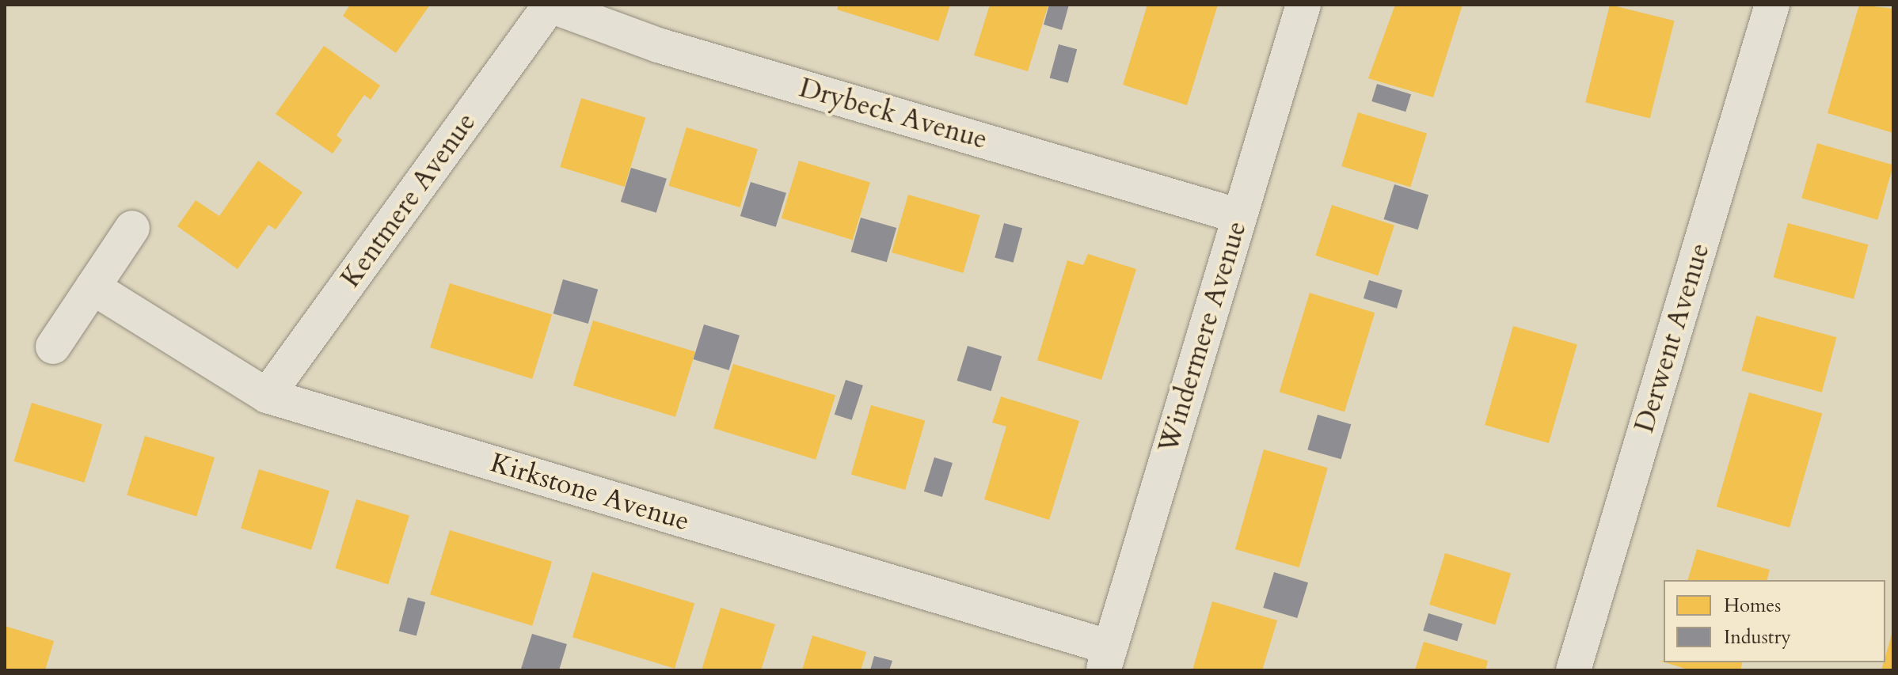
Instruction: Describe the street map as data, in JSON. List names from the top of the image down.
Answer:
{
  "streets": {
    "street": [
      "Drybeck Avenue",
      "Kentmere Avenue",
      "Windermere Avenue",
      "Derwent Avenue",
      "Kirkstone Avenue"
    ]
  },
  "crossings": [
    ["Drybeck Avenue", "Kentmere Avenue"],
    ["Drybeck Avenue", "Windermere Avenue"],
    ["Kentmere Avenue", "Kirkstone Avenue"],
    ["Windermere Avenue", "Kirkstone Avenue"]
  ],
  "legend": ["Homes", "Industry"]
}
